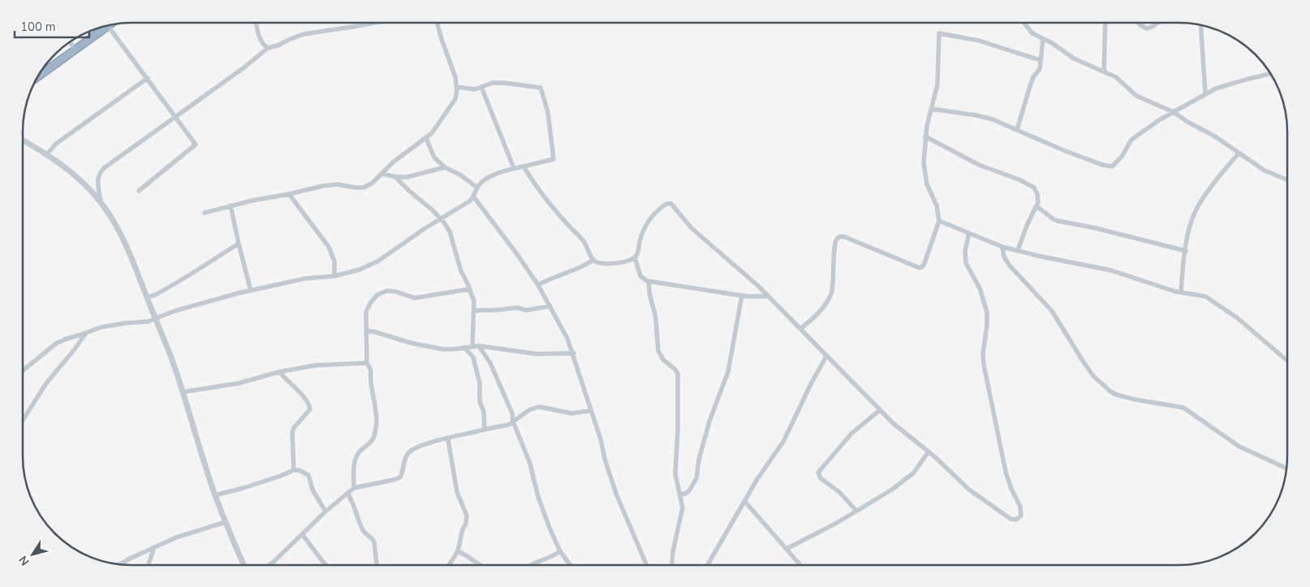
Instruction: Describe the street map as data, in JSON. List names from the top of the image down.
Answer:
{
  "scale_bar": "100 m",
  "north": "bottom left"
}
